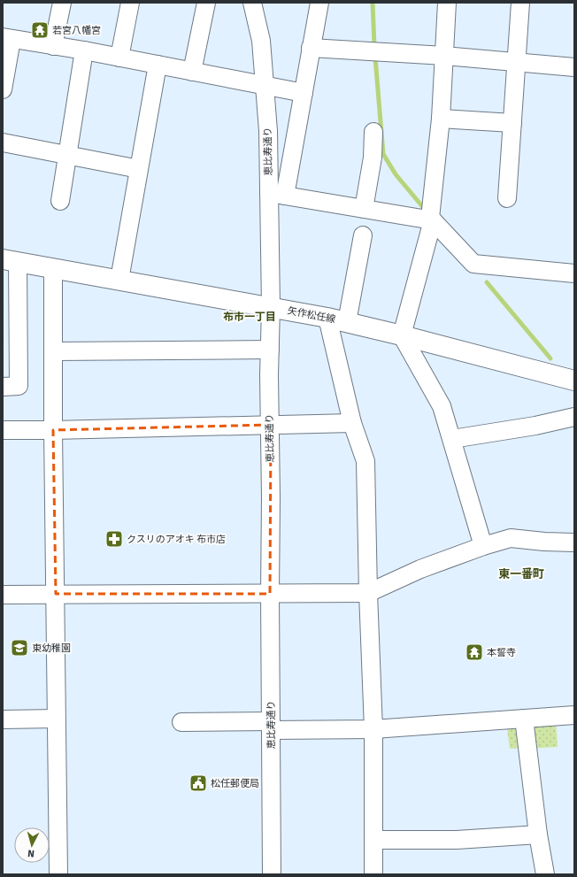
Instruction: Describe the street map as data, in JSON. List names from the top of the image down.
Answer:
{
  "streets": {
    "main road": ["矢作松任線"],
    "street": ["恵比寿通り"]
  },
  "crossings": [
    ["恵比寿通り", "矢作松任線"]
  ],
  "districts": ["布市一丁目", "東一番町"],
  "places": {
    "temple": ["若宮八幡宮", "本誓寺"],
    "pharmacy": ["クスリのアオキ 布市店"],
    "school or university": ["東幼稚園"],
    "public building": ["松任郵便局"]
  },
  "north": "bottom"
}
